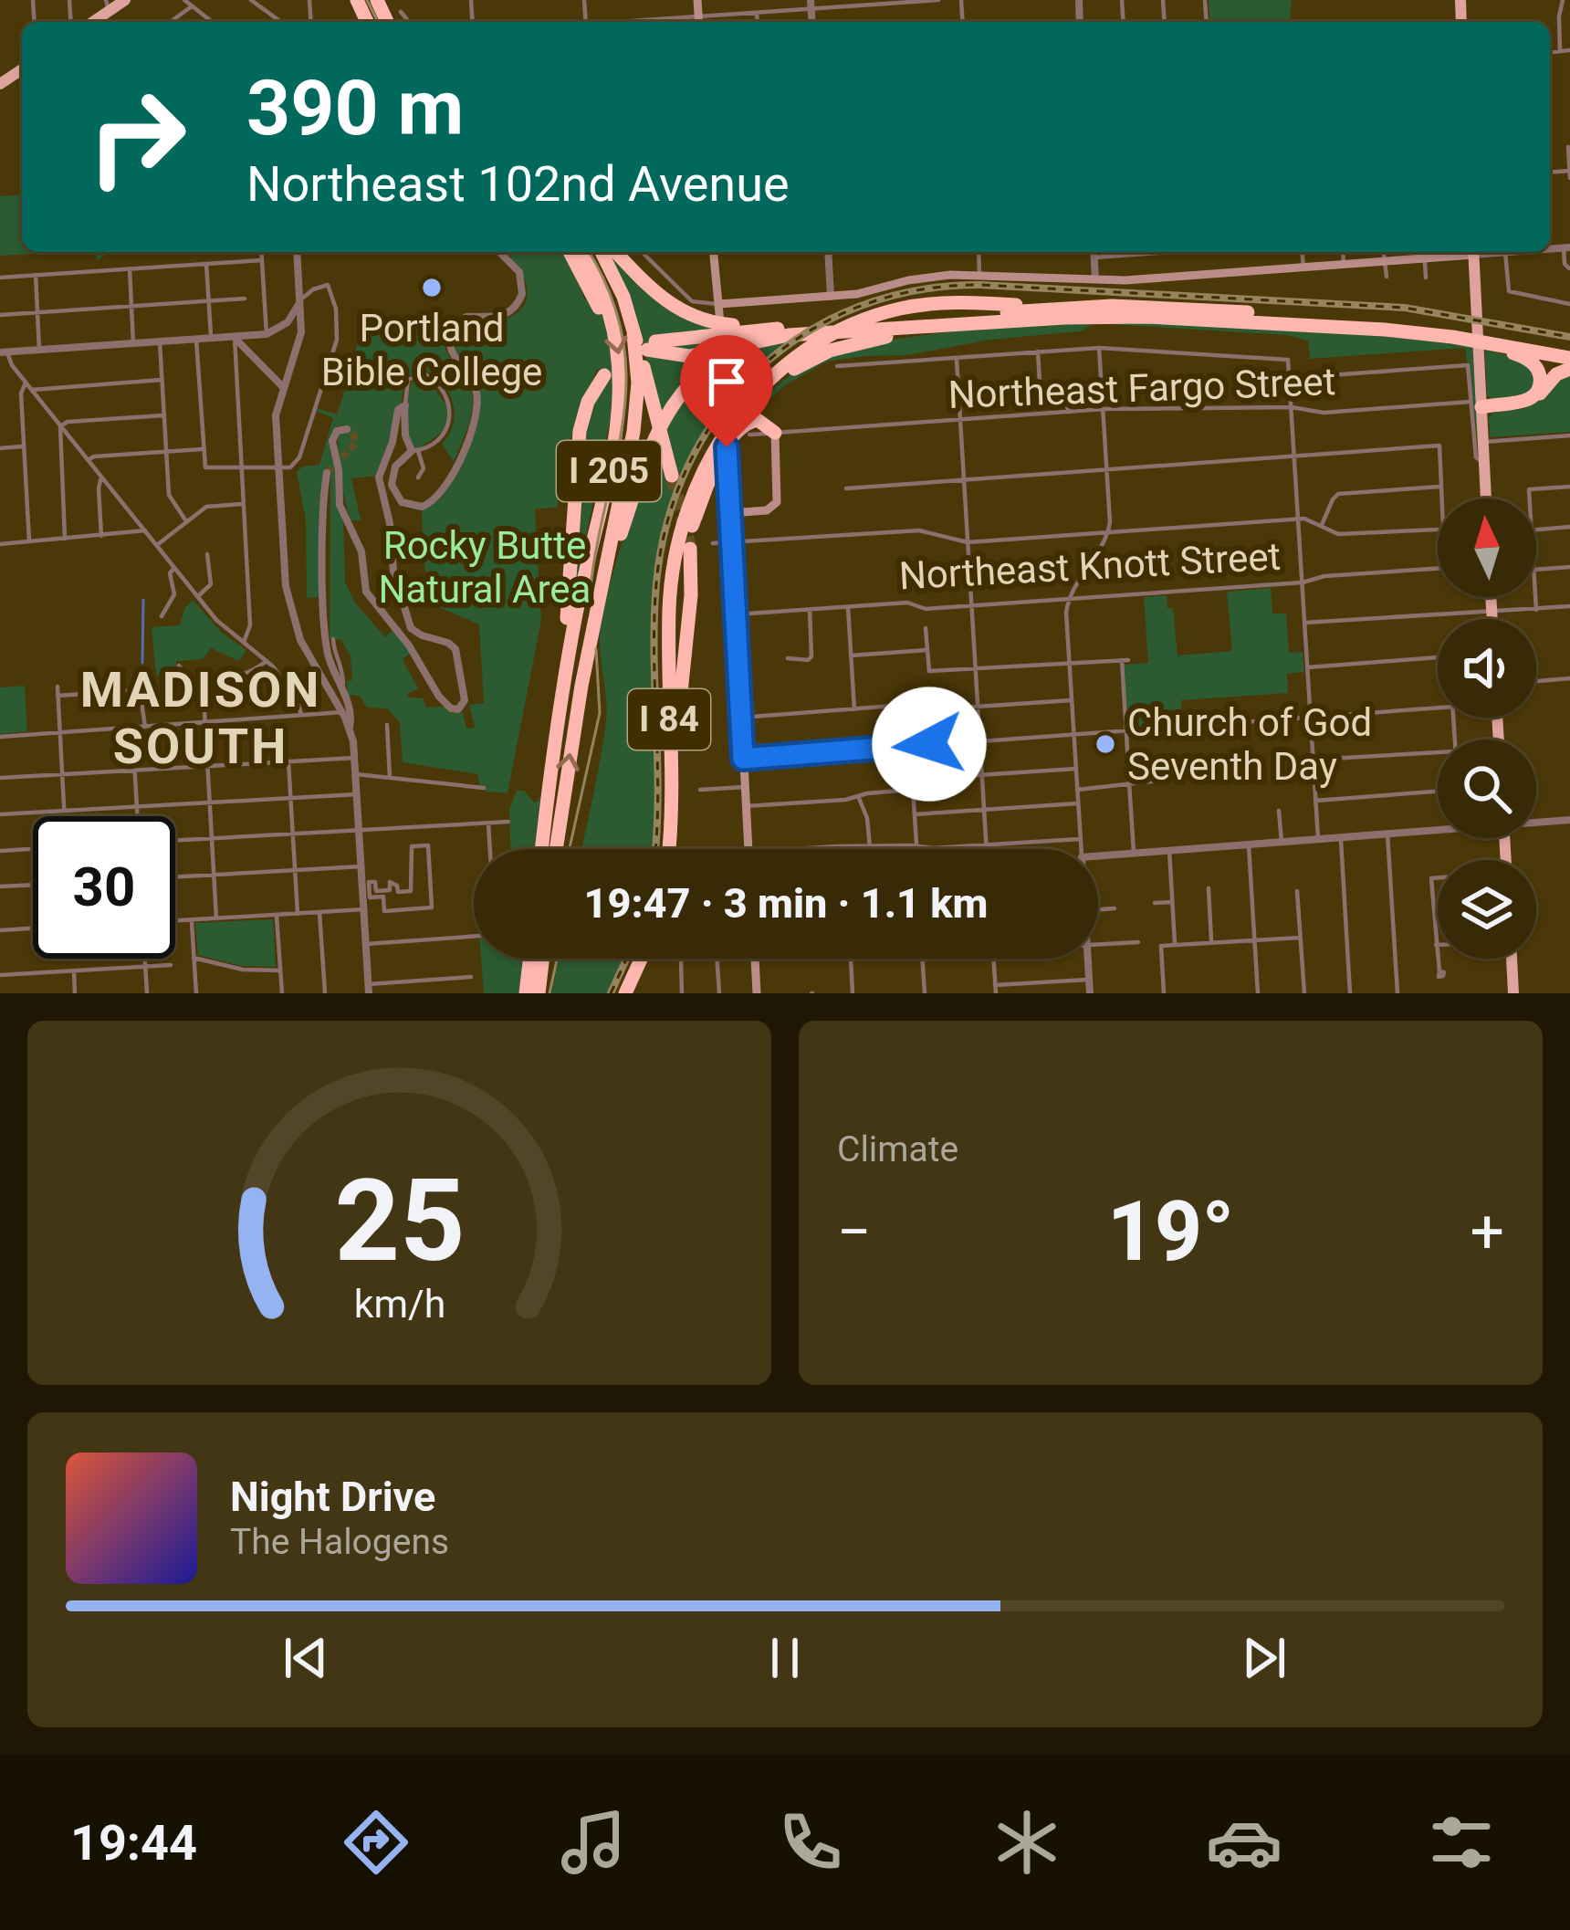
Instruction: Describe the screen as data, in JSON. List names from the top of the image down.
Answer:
{
  "streets": {
    "highway": ["I 205", "I 84"],
    "street": ["Northeast Fargo Street", "Northeast Knott Street"]
  },
  "districts": ["MADISON SOUTH"],
  "parks": ["Rocky Butte Natural Area"],
  "places": ["Portland Bible College", "Church of God Seventh Day"],
  "north": "top",
  "page": {
    "turn": ["390 m", "Northeast 102nd Avenue"],
    "limit": "30",
    "trip": "19:47 · 3 min · 1.1 km",
    "tile": "Climate",
    "heat": ["−", "19°", "+"],
    "song": ["Night Drive", "The Halogens"],
    "tabs": "19:44",
    "gauge": ["25", "km/h"]
  }
}
